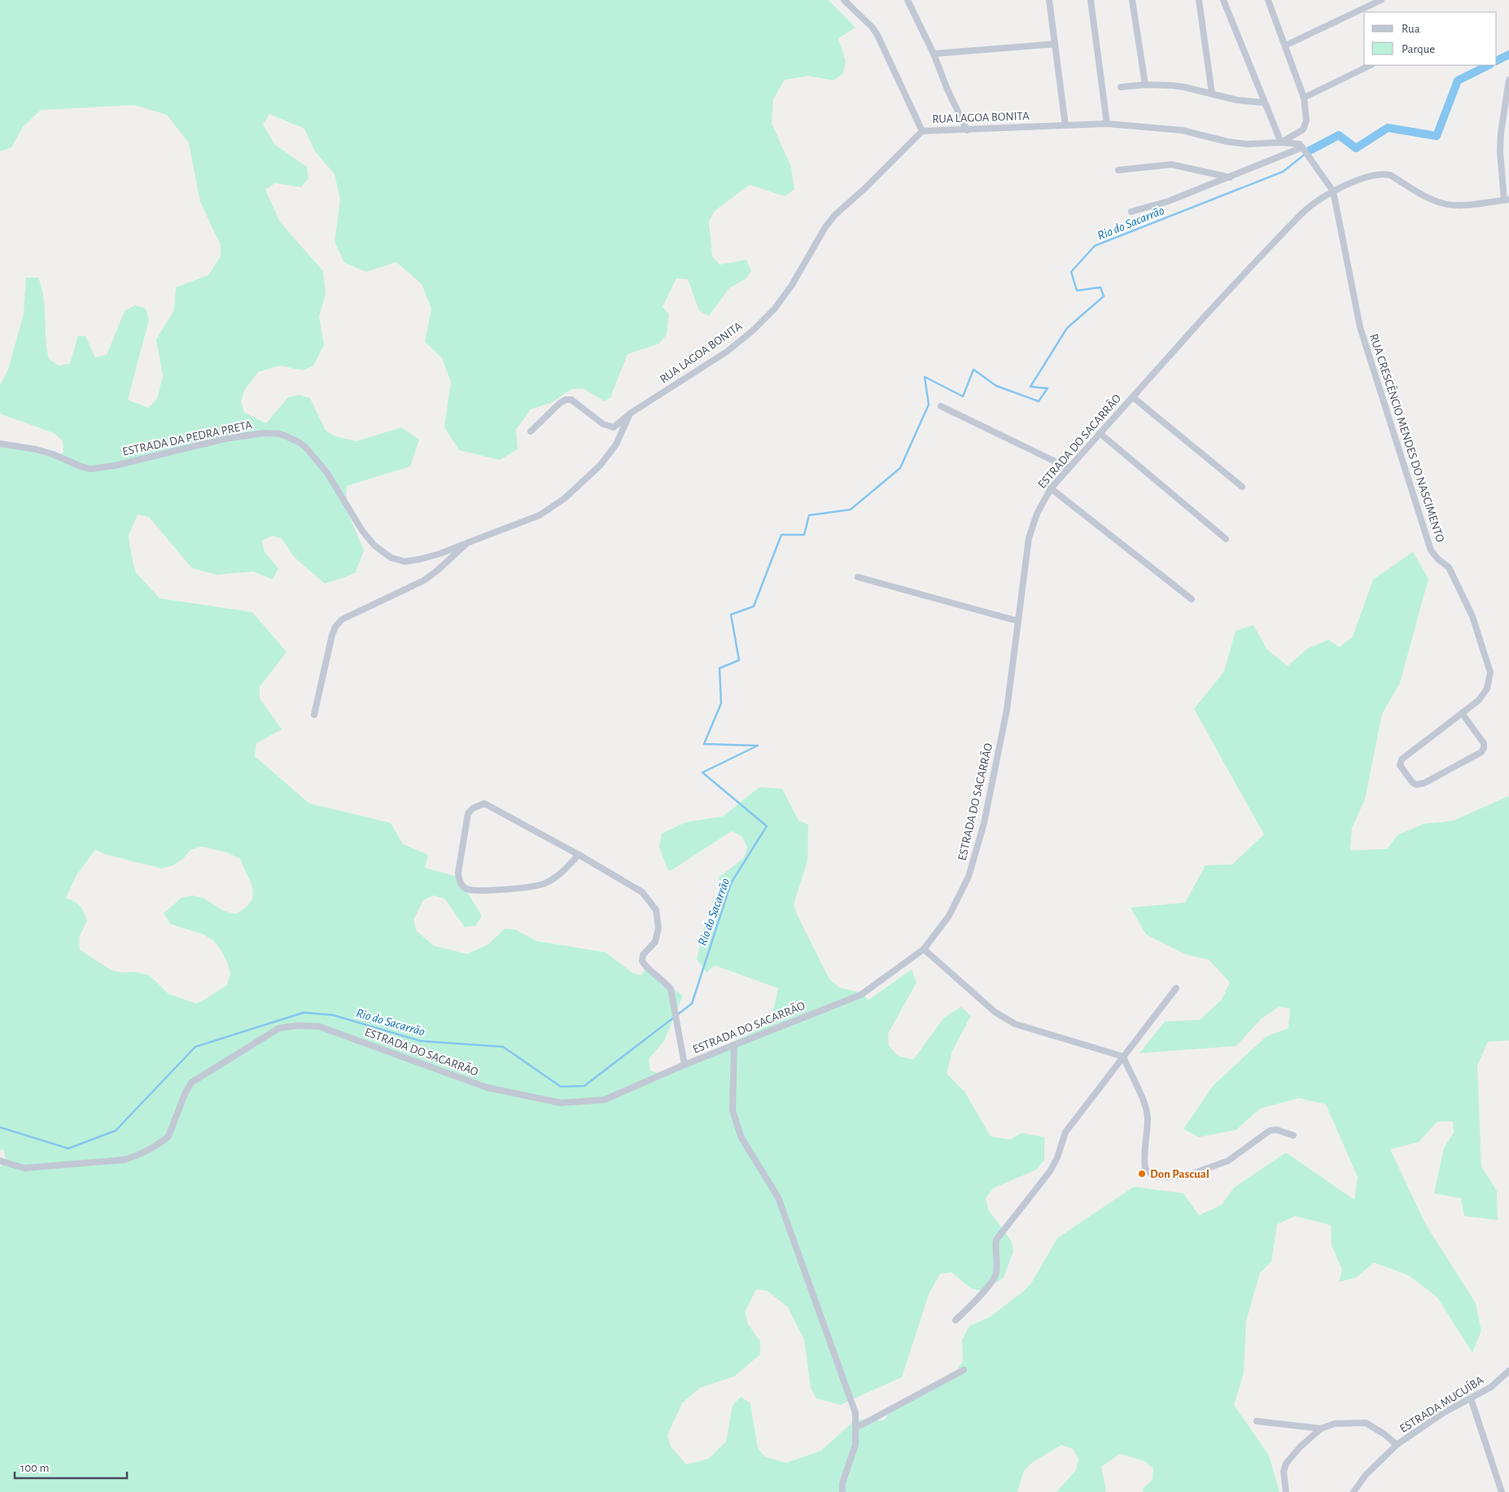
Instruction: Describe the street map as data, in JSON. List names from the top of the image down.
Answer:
{
  "streets": {
    "street": [
      "RUA LAGOA BONITA",
      "ESTRADA DA PEDRA PRETA",
      "RUA CRESCÊNCIO MENDES DO NASCIMENTO",
      "ESTRADA DO SACARRÃO",
      "ESTRADA MUCUÍBA"
    ]
  },
  "crossings": [
    ["RUA CRESCÊNCIO MENDES DO NASCIMENTO", "ESTRADA DO SACARRÃO"]
  ],
  "water": ["Rio do Sacarrão"],
  "places": ["Don Pascual"],
  "legend": ["Rua", "Parque"],
  "scale_bar": "100 m"
}
